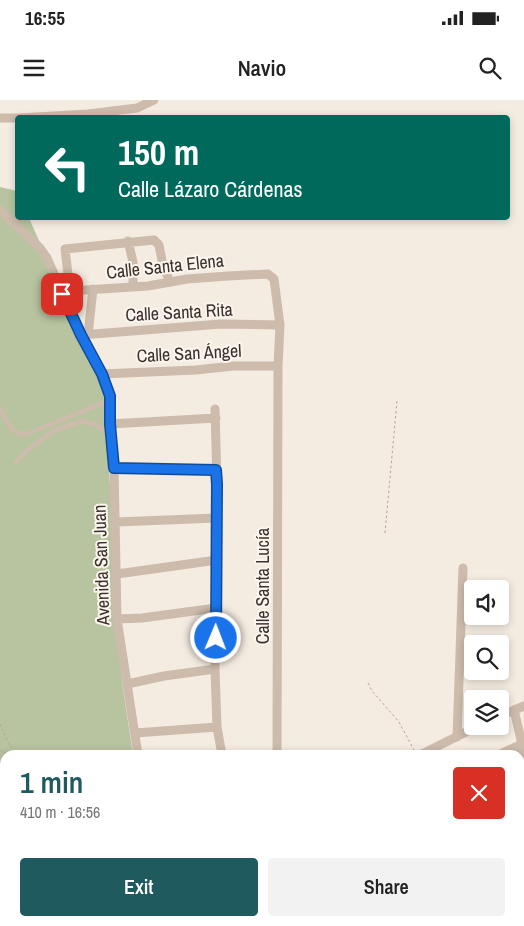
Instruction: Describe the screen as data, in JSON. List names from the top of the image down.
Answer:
{
  "streets": {
    "street": [
      "Calle Santa Elena",
      "Calle Santa Rita",
      "Calle San Ángel",
      "Avenida San Juan",
      "Calle Santa Lucía"
    ]
  },
  "crossings": [
    ["Calle Santa Elena", "Avenida San Juan"],
    ["Calle Santa Elena", "Calle Santa Lucía"],
    ["Calle Santa Rita", "Avenida San Juan"],
    ["Calle Santa Rita", "Calle Santa Lucía"],
    ["Calle San Ángel", "Avenida San Juan"],
    ["Calle San Ángel", "Calle Santa Lucía"]
  ],
  "page": {
    "status": "16:55",
    "header": "Navio",
    "turn": ["150 m", "Calle Lázaro Cárdenas"],
    "heading": ["1 min", "410 m · 16:56"],
    "buttons": ["Exit", "Share"]
  }
}
